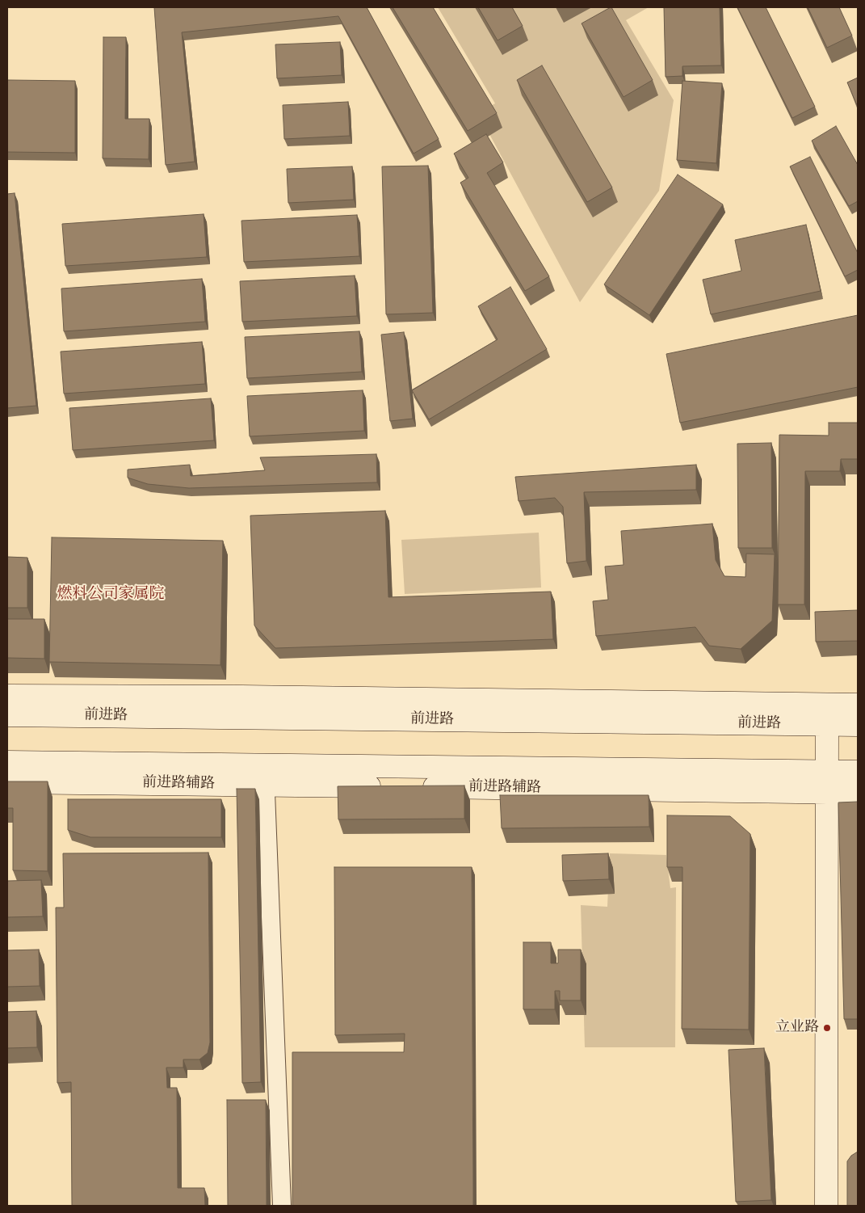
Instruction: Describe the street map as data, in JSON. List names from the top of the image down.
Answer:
{
  "streets": {
    "street": ["前进路", "前进路辅路"]
  },
  "districts": ["燃料公司家属院"],
  "places": ["立业路"]
}
